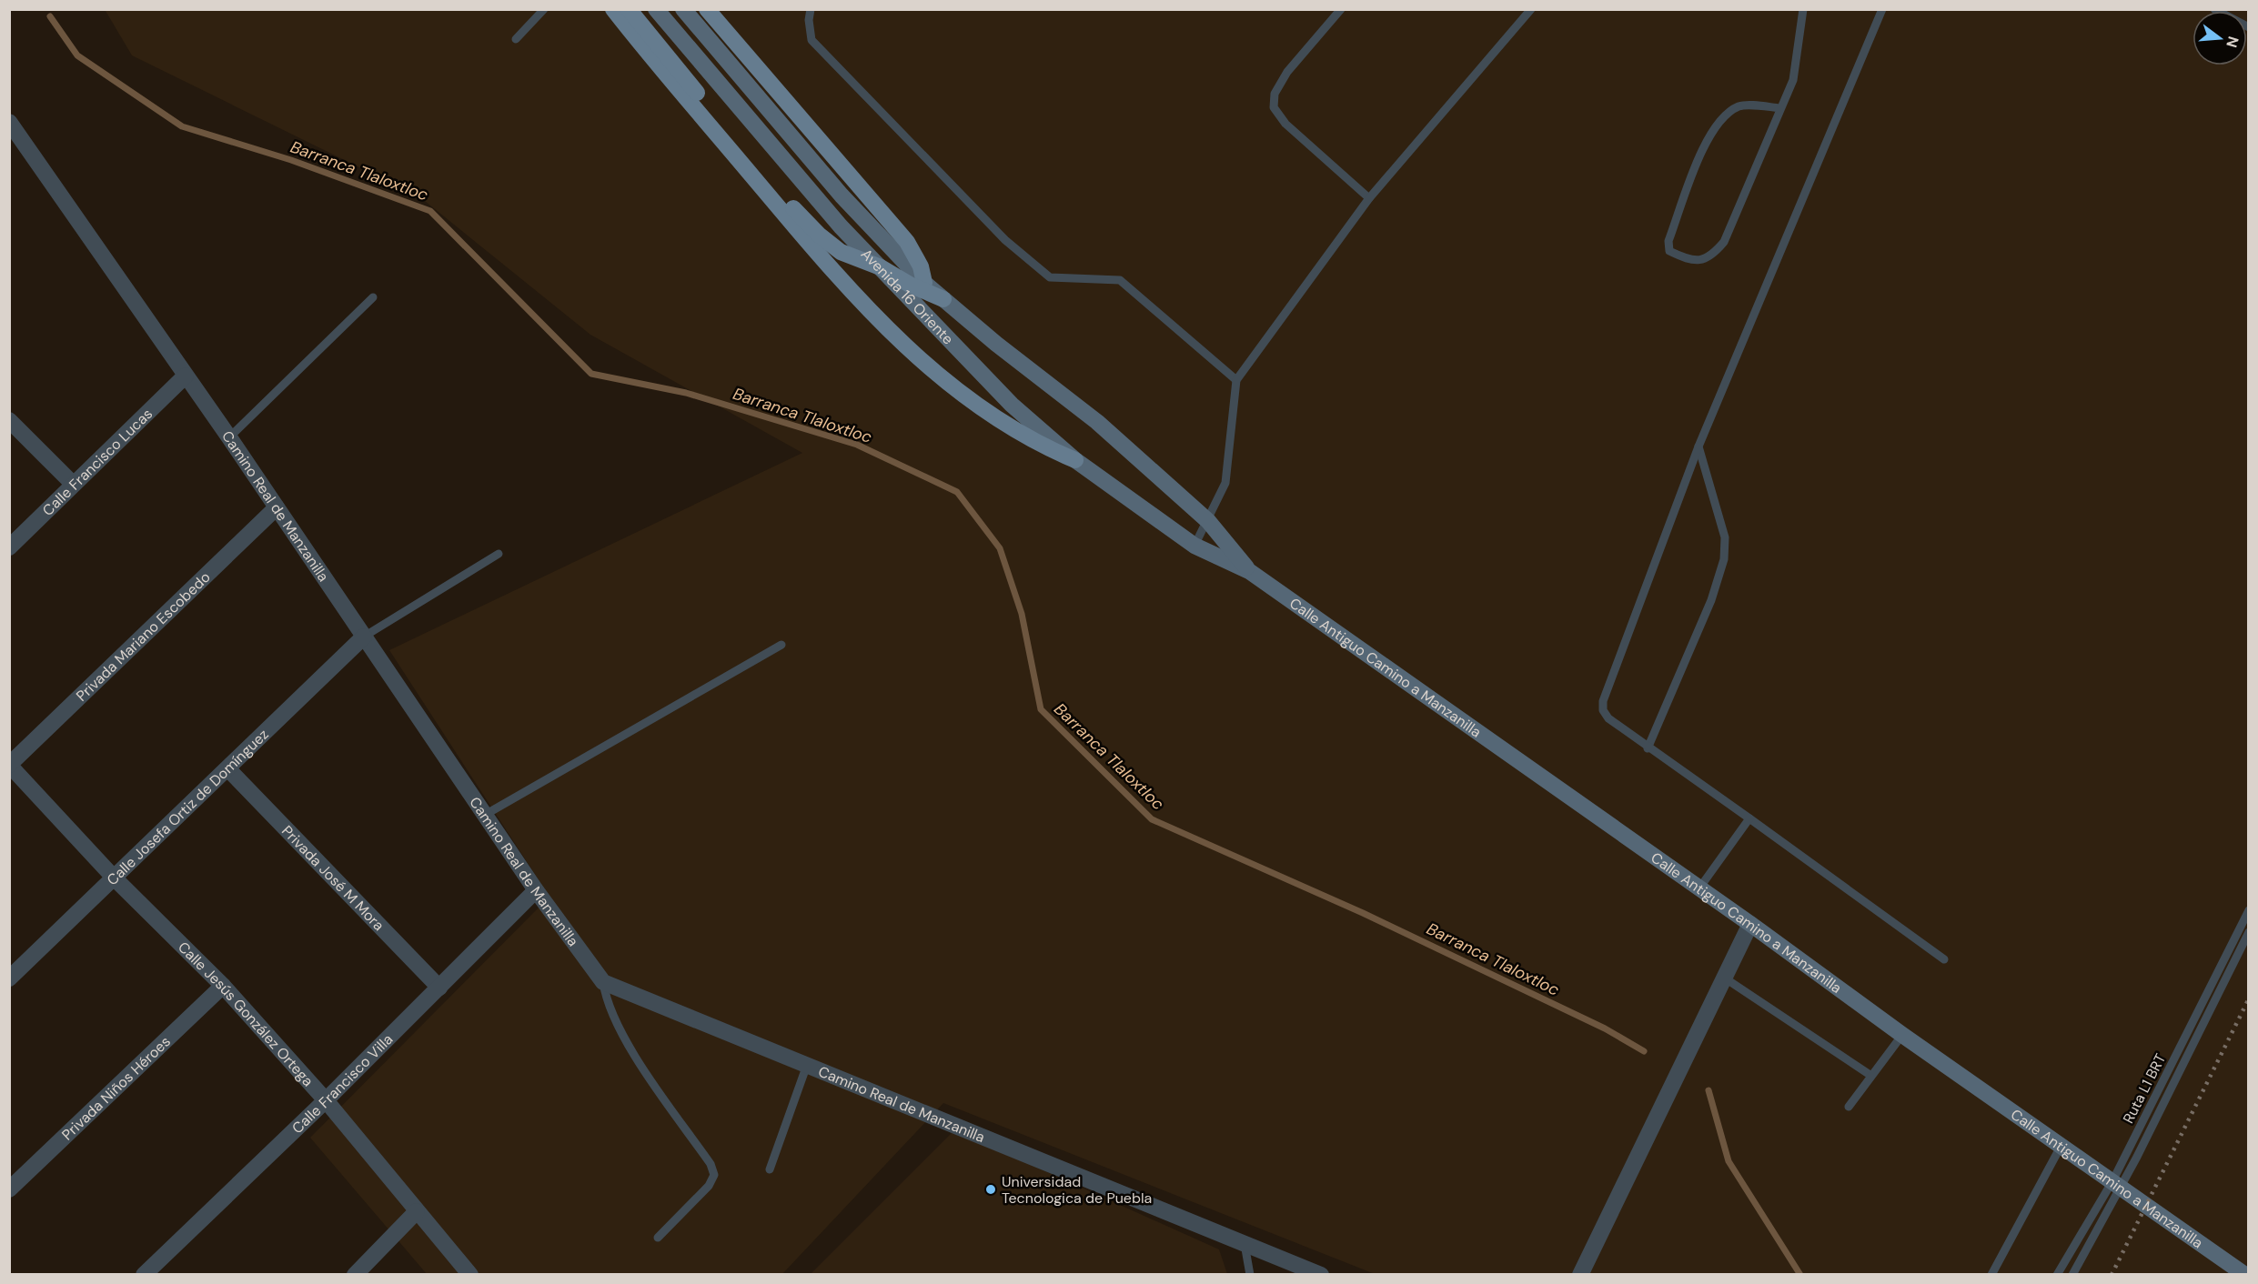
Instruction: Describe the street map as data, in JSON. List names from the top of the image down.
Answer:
{
  "streets": {
    "main road": ["Avenida 16 Oriente", "Calle Antiguo Camino a Manzanilla"],
    "street": [
      "Calle Francisco Lucas",
      "Camino Real de Manzanilla",
      "Privada Mariano Escobedo",
      "Calle Josefa Ortiz de Domínguez",
      "Privada José M Mora",
      "Calle Jesús González Ortega",
      "Calle Francisco Villa",
      "Privada Niños Héroes"
    ],
    "lane": ["Ruta L1 BRT"]
  },
  "crossings": [
    ["Avenida 16 Oriente", "Calle Antiguo Camino a Manzanilla"],
    ["Calle Francisco Lucas", "Camino Real de Manzanilla"],
    ["Camino Real de Manzanilla", "Privada Mariano Escobedo"],
    ["Camino Real de Manzanilla", "Calle Josefa Ortiz de Domínguez"],
    ["Camino Real de Manzanilla", "Calle Francisco Villa"],
    ["Privada Mariano Escobedo", "Calle Jesús González Ortega"],
    ["Calle Antiguo Camino a Manzanilla", "Ruta L1 BRT"],
    ["Calle Josefa Ortiz de Domínguez", "Privada José M Mora"],
    ["Calle Josefa Ortiz de Domínguez", "Calle Jesús González Ortega"],
    ["Privada José M Mora", "Calle Francisco Villa"],
    ["Calle Jesús González Ortega", "Calle Francisco Villa"],
    ["Calle Jesús González Ortega", "Privada Niños Héroes"]
  ],
  "water": ["Barranca Tlaloxtloc"],
  "places": ["Universidad Tecnologica de Puebla"],
  "north": "right"
}
